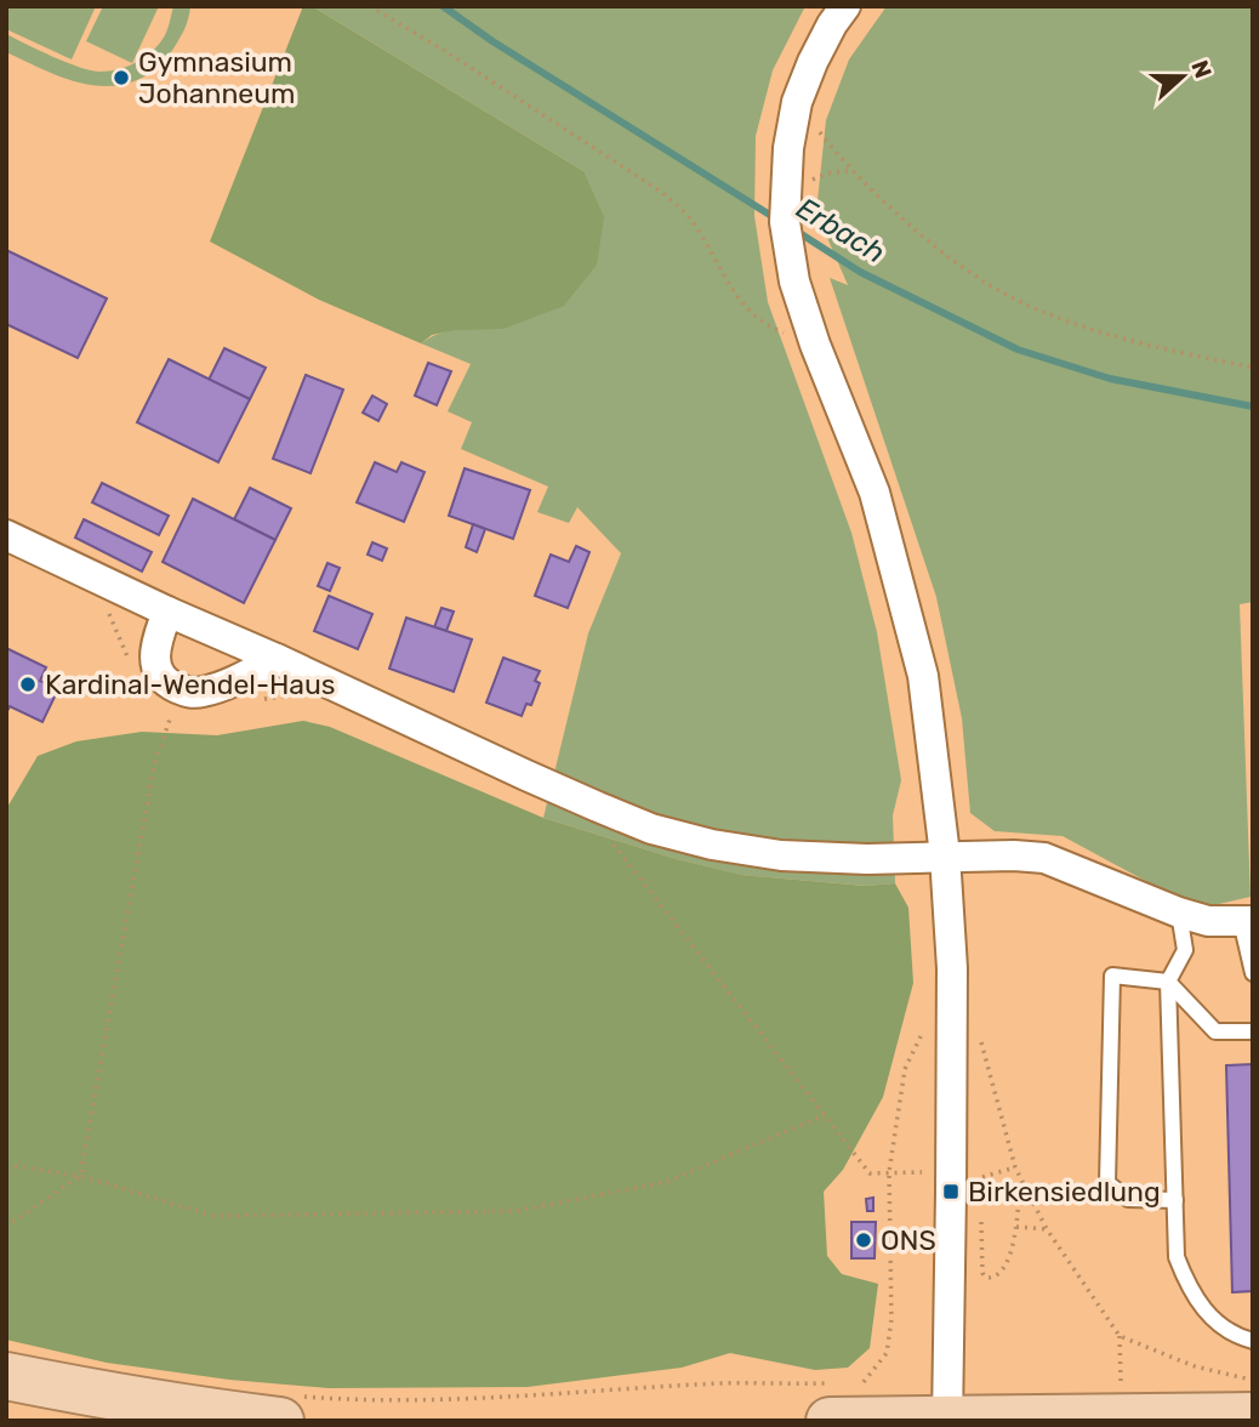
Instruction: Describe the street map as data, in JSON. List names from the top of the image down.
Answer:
{
  "water": ["Erbach"],
  "places": {
    "other": ["Gymnasium Johanneum", "Kardinal-Wendel-Haus", "ONS"],
    "transit": ["Birkensiedlung"]
  },
  "north": "right"
}
